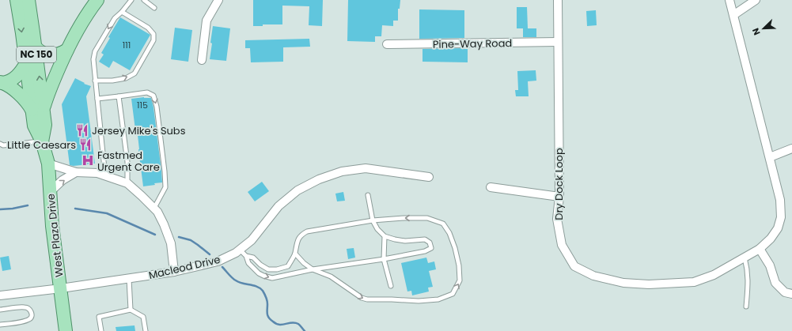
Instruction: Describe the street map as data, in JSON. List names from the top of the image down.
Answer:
{
  "streets": {
    "main road": ["NC 150", "West Plaza Drive"],
    "street": ["Pine-Way Road", "Dry Dock Loop", "Macleod Drive"]
  },
  "crossings": [
    ["Pine-Way Road", "Dry Dock Loop"],
    ["West Plaza Drive", "Macleod Drive"]
  ],
  "places": {
    "restaurant": ["Jersey Mike's Subs", "Little Caesars"],
    "hospital": ["Fastmed Urgent Care"]
  },
  "house_numbers": ["111", "115"],
  "north": "bottom left"
}
